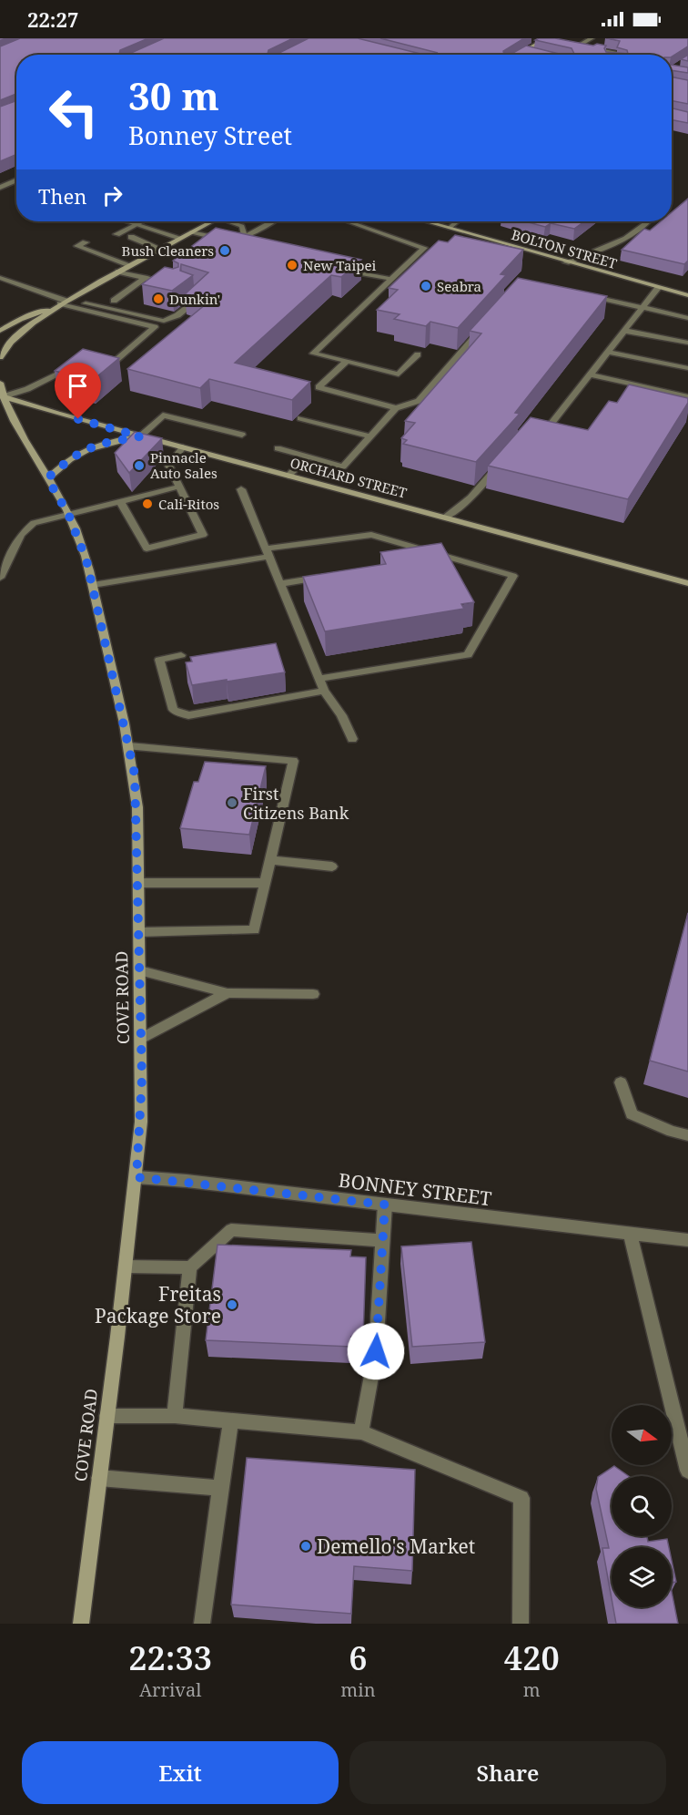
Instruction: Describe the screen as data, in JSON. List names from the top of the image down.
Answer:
{
  "streets": {
    "main road": ["BOLTON STREET", "ORCHARD STREET", "COVE ROAD"],
    "street": ["BONNEY STREET"]
  },
  "crossings": [
    ["ORCHARD STREET", "COVE ROAD"],
    ["COVE ROAD", "BONNEY STREET"]
  ],
  "places": [
    "Bush Cleaners",
    "New Taipei",
    "Seabra",
    "Dunkin'",
    "Pinnacle Auto Sales",
    "Cali-Ritos",
    "First Citizens Bank",
    "Freitas Package Store",
    "Demello's Market"
  ],
  "north": "right",
  "page": {
    "status": "22:27",
    "turn": ["30 m", "Bonney Street"],
    "then": "Then",
    "eta": [
      "22:33",
      "Arrival",
      "6",
      "min",
      "420",
      "m"
    ],
    "buttons": ["Exit", "Share"]
  }
}
